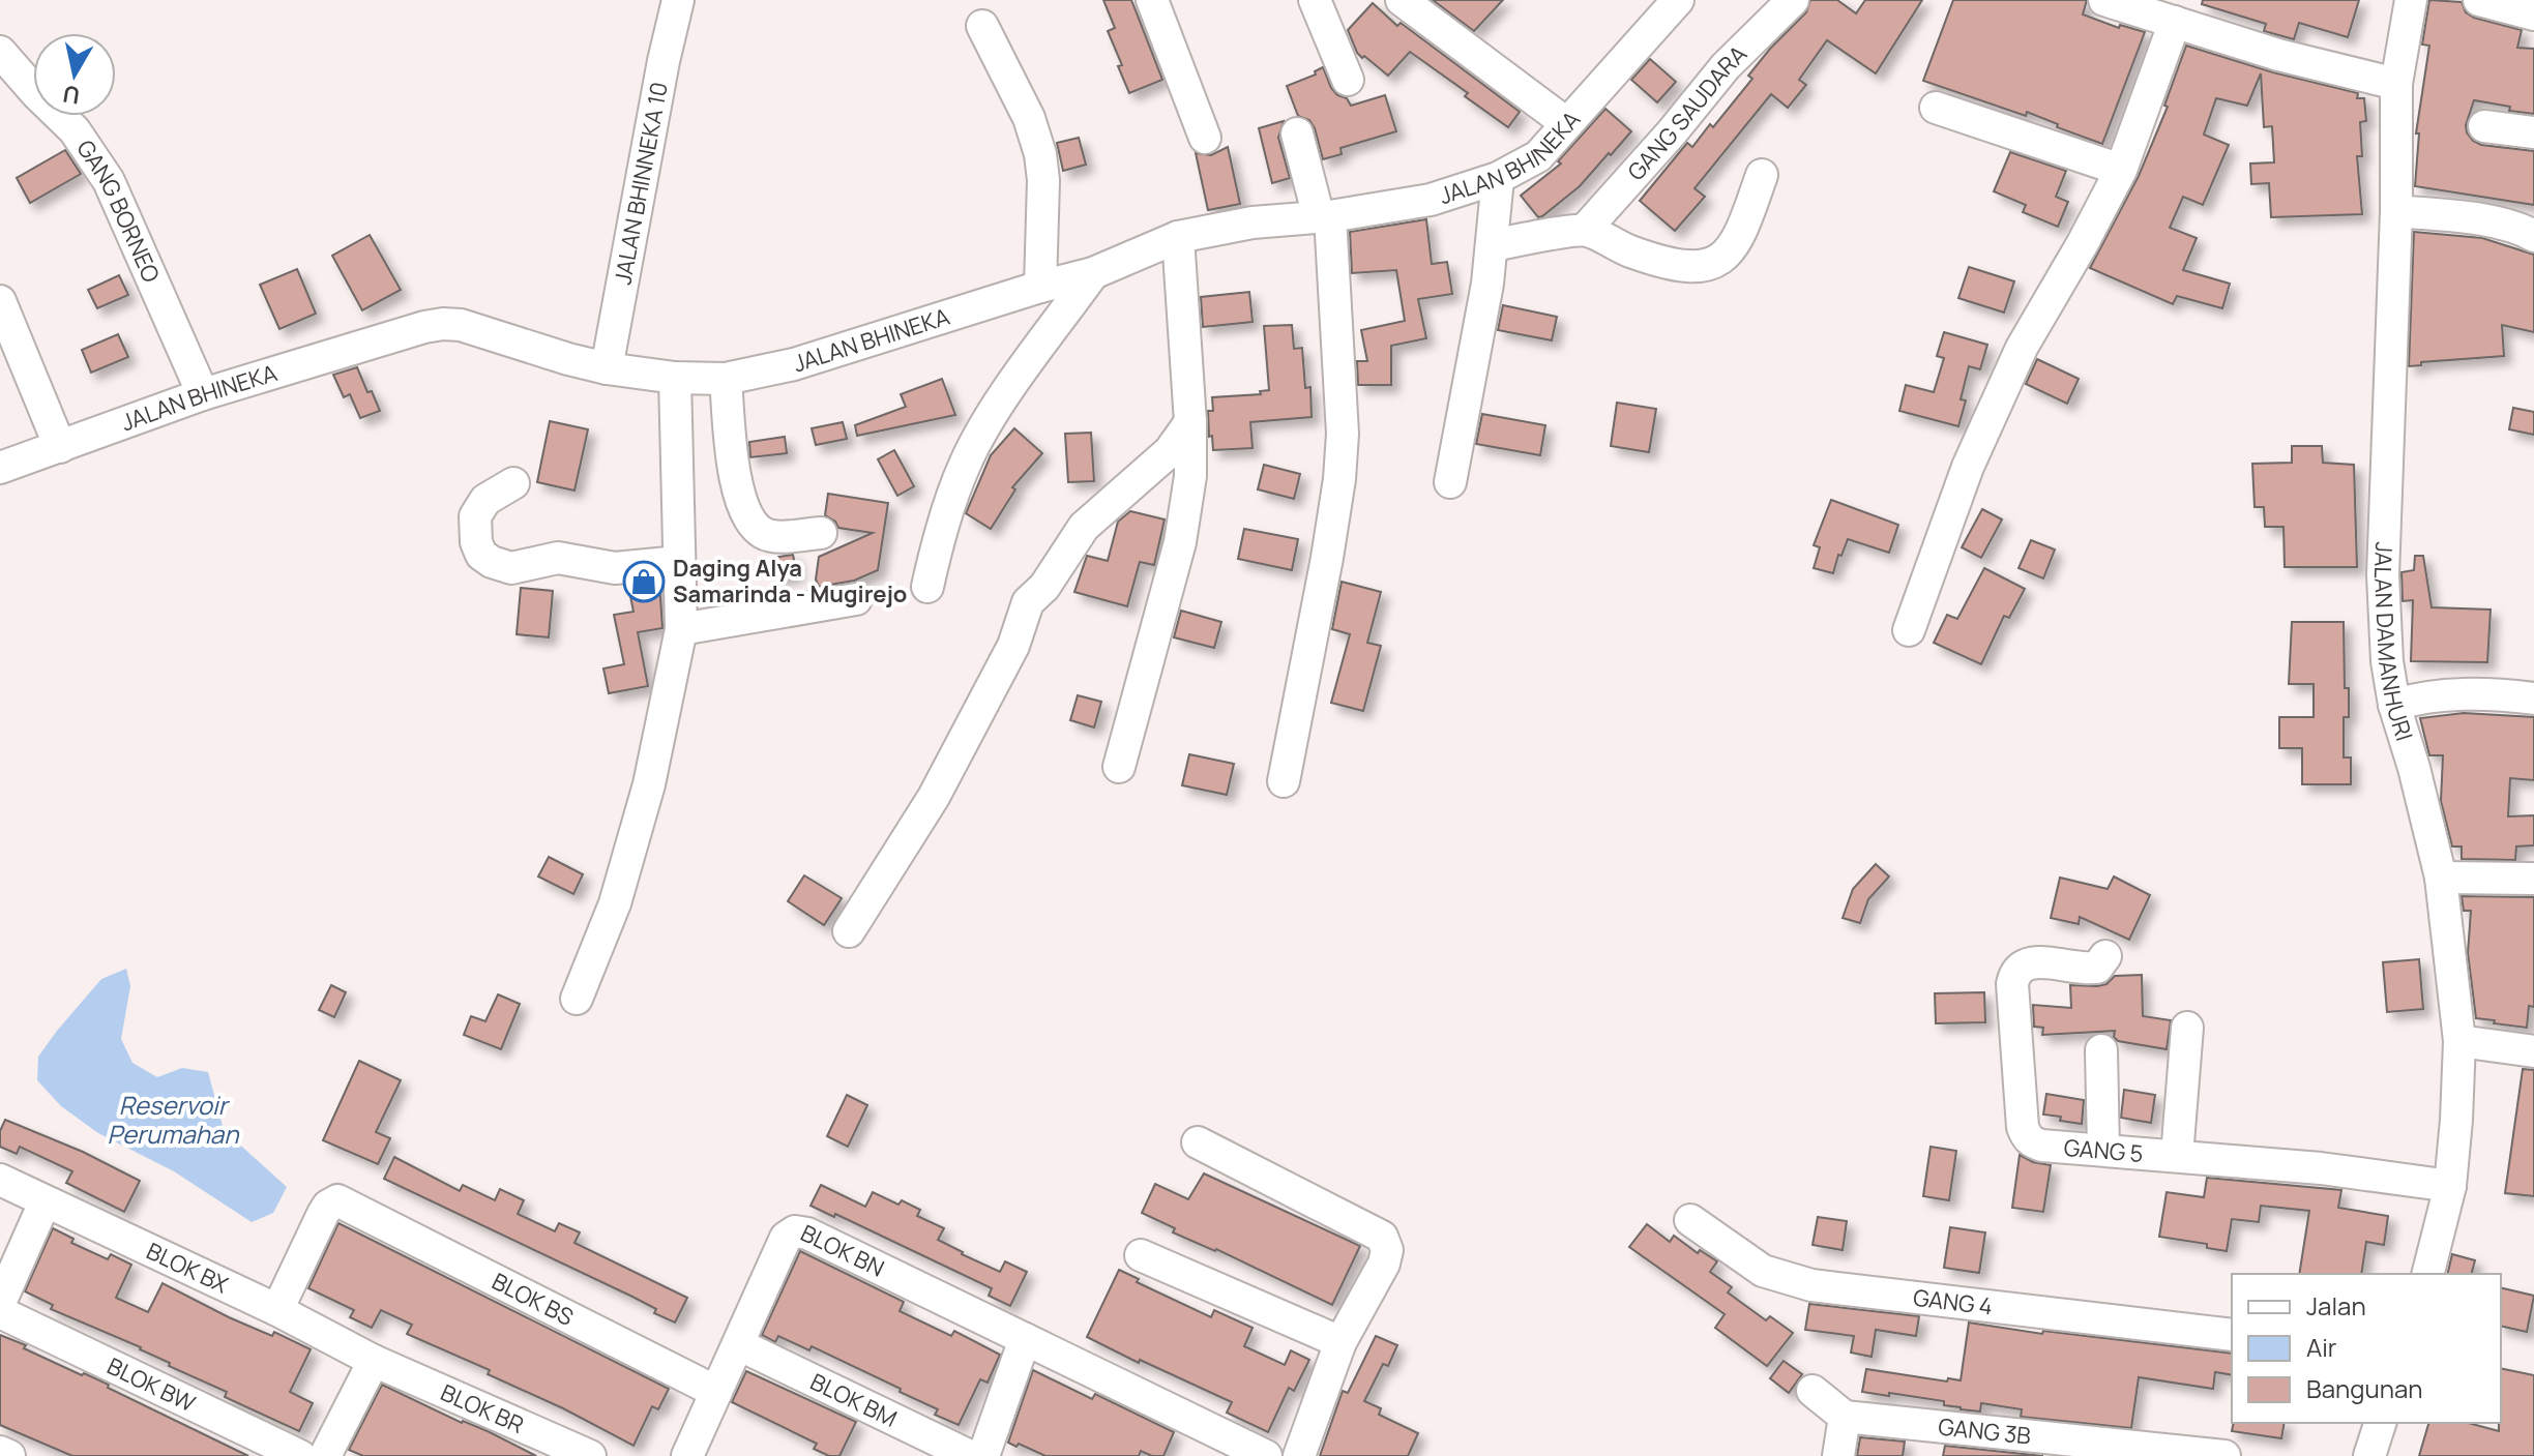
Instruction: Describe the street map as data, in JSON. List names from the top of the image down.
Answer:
{
  "streets": {
    "street": [
      "GANG SAUDARA",
      "JALAN BHINEKA",
      "JALAN BHINNEKA 10",
      "GANG BORNEO",
      "JALAN DAMANHURI",
      "GANG 5",
      "BLOK BN",
      "BLOK BX",
      "BLOK BS",
      "GANG 4",
      "BLOK BW",
      "BLOK BM",
      "BLOK BR",
      "GANG 3B"
    ]
  },
  "crossings": [
    ["JALAN BHINEKA", "JALAN BHINNEKA 10"],
    ["JALAN BHINEKA", "GANG BORNEO"],
    ["JALAN DAMANHURI", "GANG 5"],
    ["BLOK BN", "BLOK BS"],
    ["BLOK BN", "BLOK BM"],
    ["BLOK BX", "BLOK BS"],
    ["BLOK BX", "BLOK BR"]
  ],
  "water": ["Reservoir Perumahan"],
  "places": {
    "shop": ["Daging Alya Samarinda - Mugirejo"]
  },
  "legend": ["Jalan", "Air", "Bangunan"],
  "north": "bottom"
}
